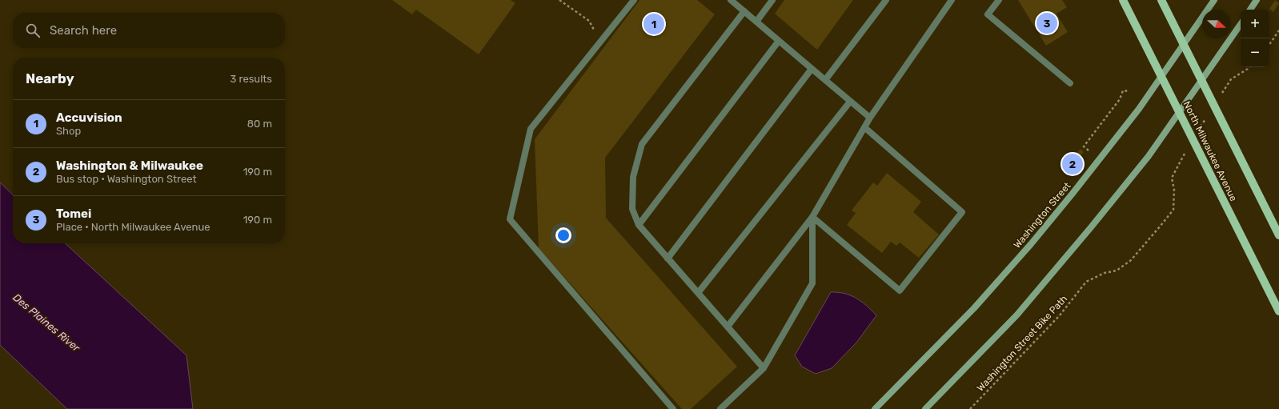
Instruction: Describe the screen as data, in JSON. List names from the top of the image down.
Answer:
{
  "streets": {
    "main road": ["North Milwaukee Avenue", "Washington Street"],
    "path": ["Washington Street Bike Path"]
  },
  "crossings": [
    ["North Milwaukee Avenue", "Washington Street"]
  ],
  "water": ["Des Plaines River"],
  "north": "right",
  "page": {
    "map_buttons": ["+", "−"],
    "pins": ["3", "1", "2"],
    "search": "Search here",
    "heading": ["Nearby", "3 results"],
    "list": [
      {
        "mark": "1",
        "name": "Accuvision",
        "note": "Shop",
        "value": "80 m"
      },
      {
        "mark": "2",
        "name": "Washington & Milwaukee",
        "note": "Bus stop · Washington Street",
        "value": "190 m"
      },
      {
        "mark": "3",
        "name": "Tomei",
        "note": "Place · North Milwaukee Avenue",
        "value": "190 m"
      }
    ]
  }
}
